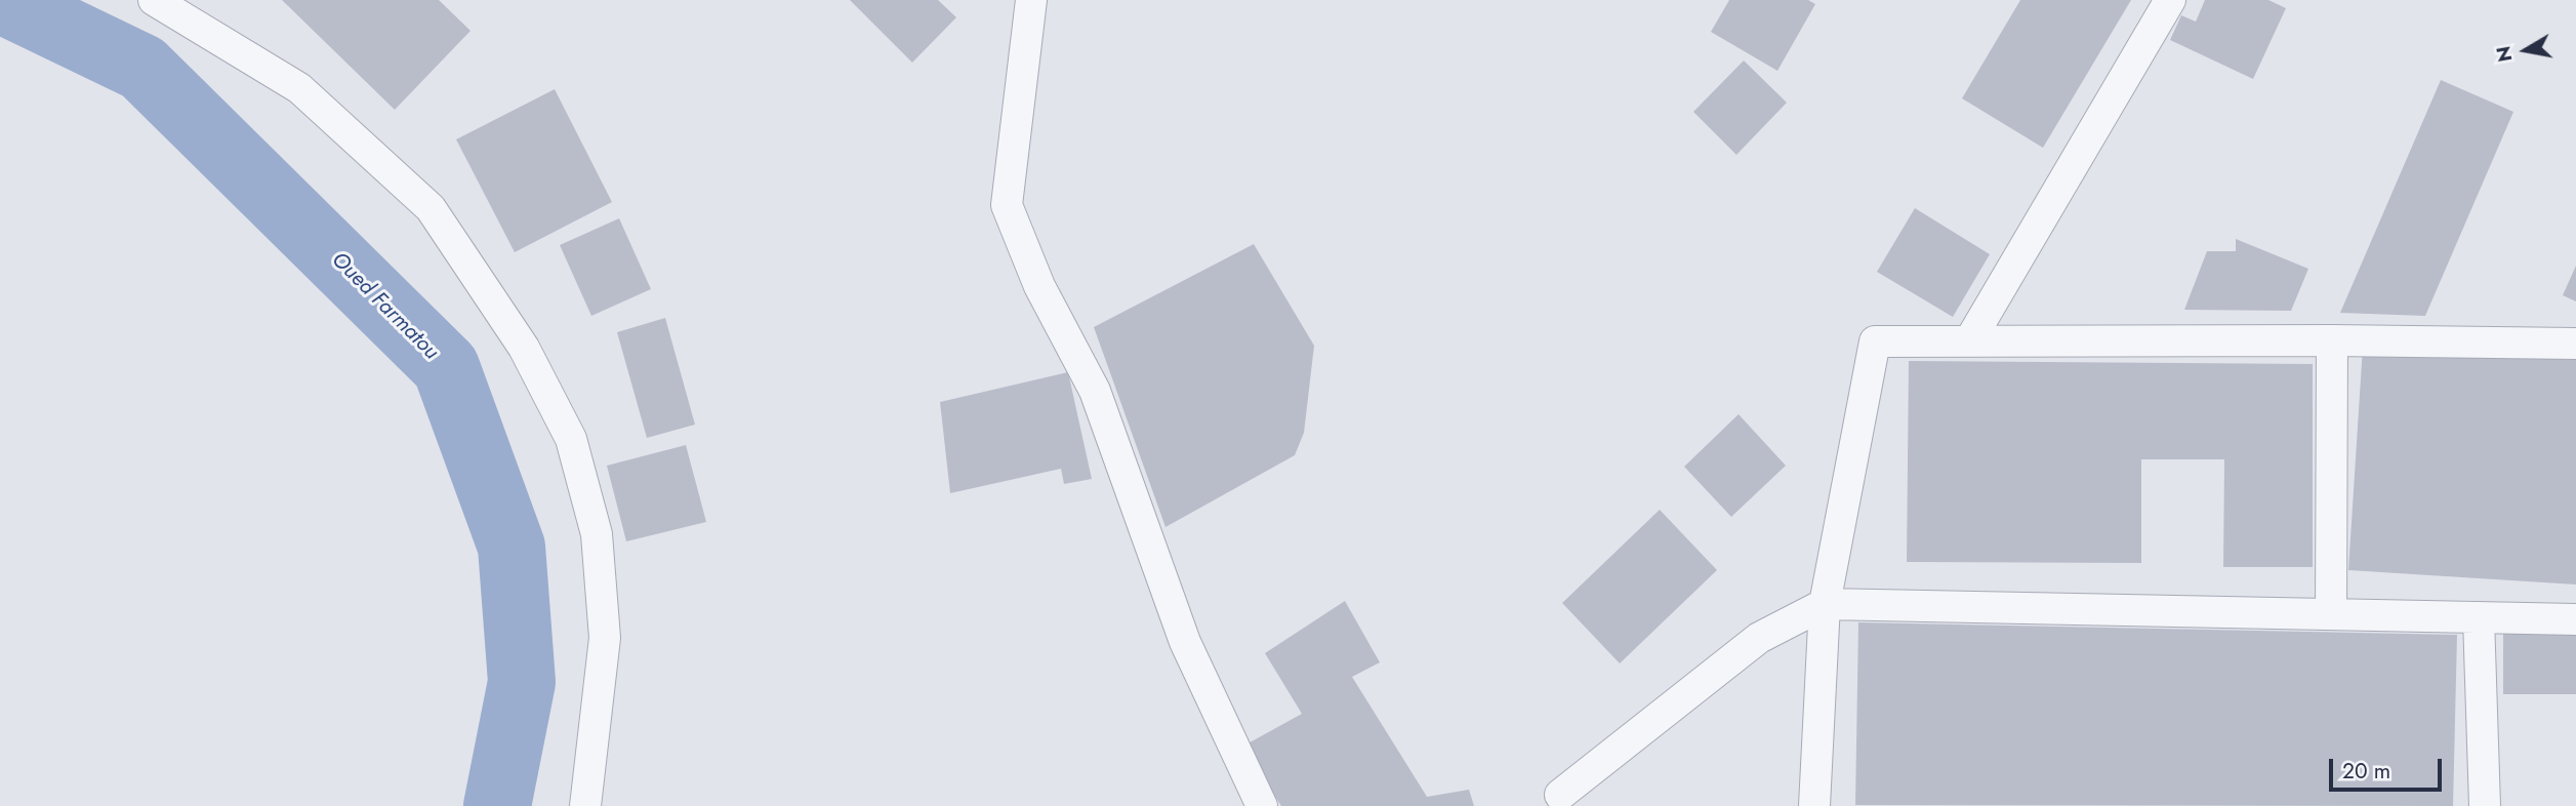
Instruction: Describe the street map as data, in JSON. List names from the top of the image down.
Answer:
{
  "water": ["Oued Farmatou"],
  "scale_bar": "20 m",
  "north": "left"
}
